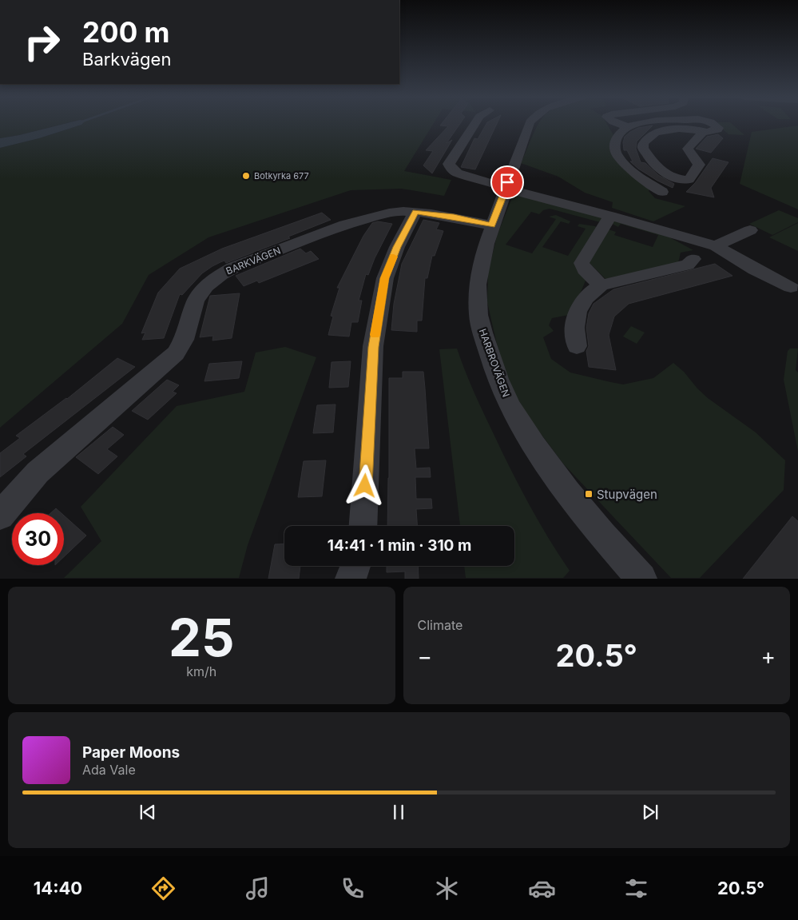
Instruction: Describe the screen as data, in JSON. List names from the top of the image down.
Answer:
{
  "streets": {
    "street": ["BARKVÄGEN", "HARBROVÄGEN"]
  },
  "crossings": [
    ["BARKVÄGEN", "HARBROVÄGEN"]
  ],
  "places": {
    "other": ["Botkyrka 677"],
    "transit": ["Stupvägen"]
  },
  "page": {
    "turn": ["200 m", "Barkvägen"],
    "limit": "30",
    "trip": "14:41 · 1 min · 310 m",
    "tile": [
      ["25", "km/h"],
      "Climate"
    ],
    "heat": ["−", "20.5°", "+"],
    "song": ["Paper Moons", "Ada Vale"],
    "tabs": ["14:40", "20.5°"]
  }
}
